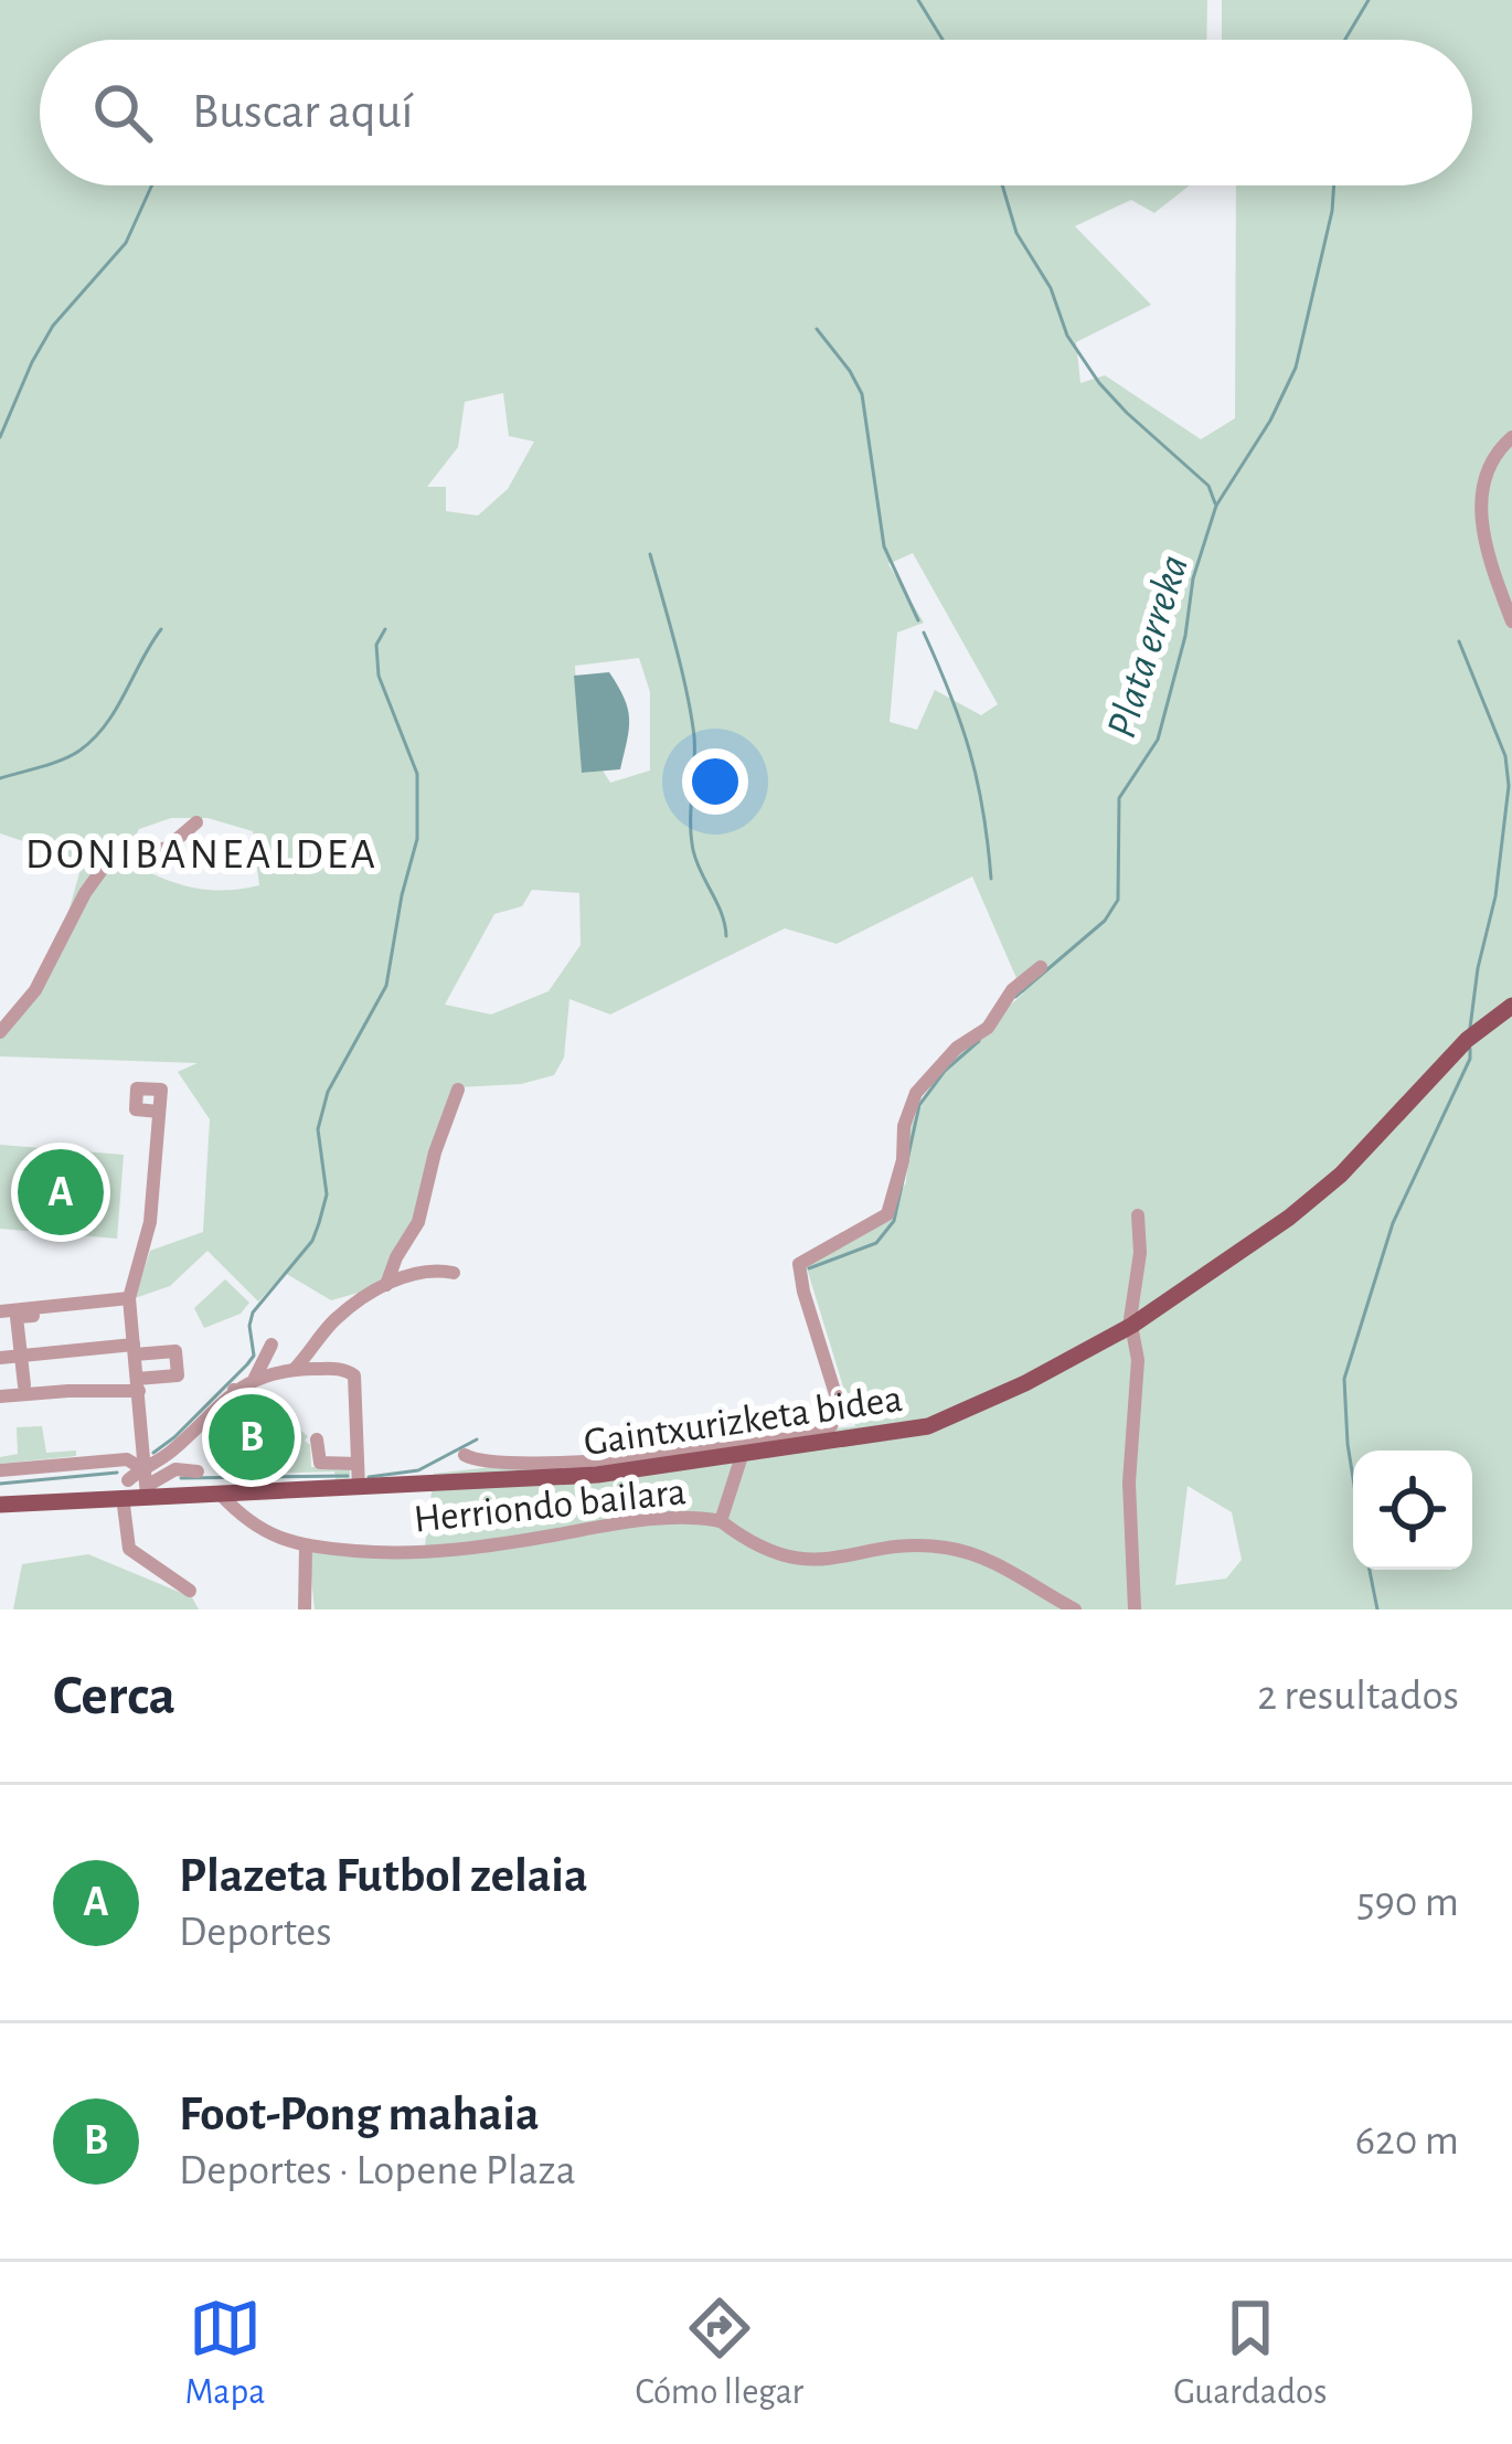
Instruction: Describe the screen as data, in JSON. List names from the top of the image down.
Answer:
{
  "streets": {
    "main road": ["Gaintxurizketa bidea"],
    "street": ["Herriondo bailara"]
  },
  "crossings": [
    ["Gaintxurizketa bidea", "Herriondo bailara"]
  ],
  "districts": ["DONIBANEALDEA"],
  "water": ["Plata erreka"],
  "page": {
    "search": "Buscar aquí",
    "pins": ["A", "B"],
    "heading": ["Cerca", "2 resultados"],
    "list": [
      {
        "mark": "A",
        "name": "Plazeta Futbol zelaia",
        "note": "Deportes",
        "value": "590 m"
      },
      {
        "mark": "B",
        "name": "Foot-Pong mahaia",
        "note": "Deportes · Lopene Plaza",
        "value": "620 m"
      }
    ],
    "nav": ["Mapa", "Cómo llegar", "Guardados"]
  }
}
